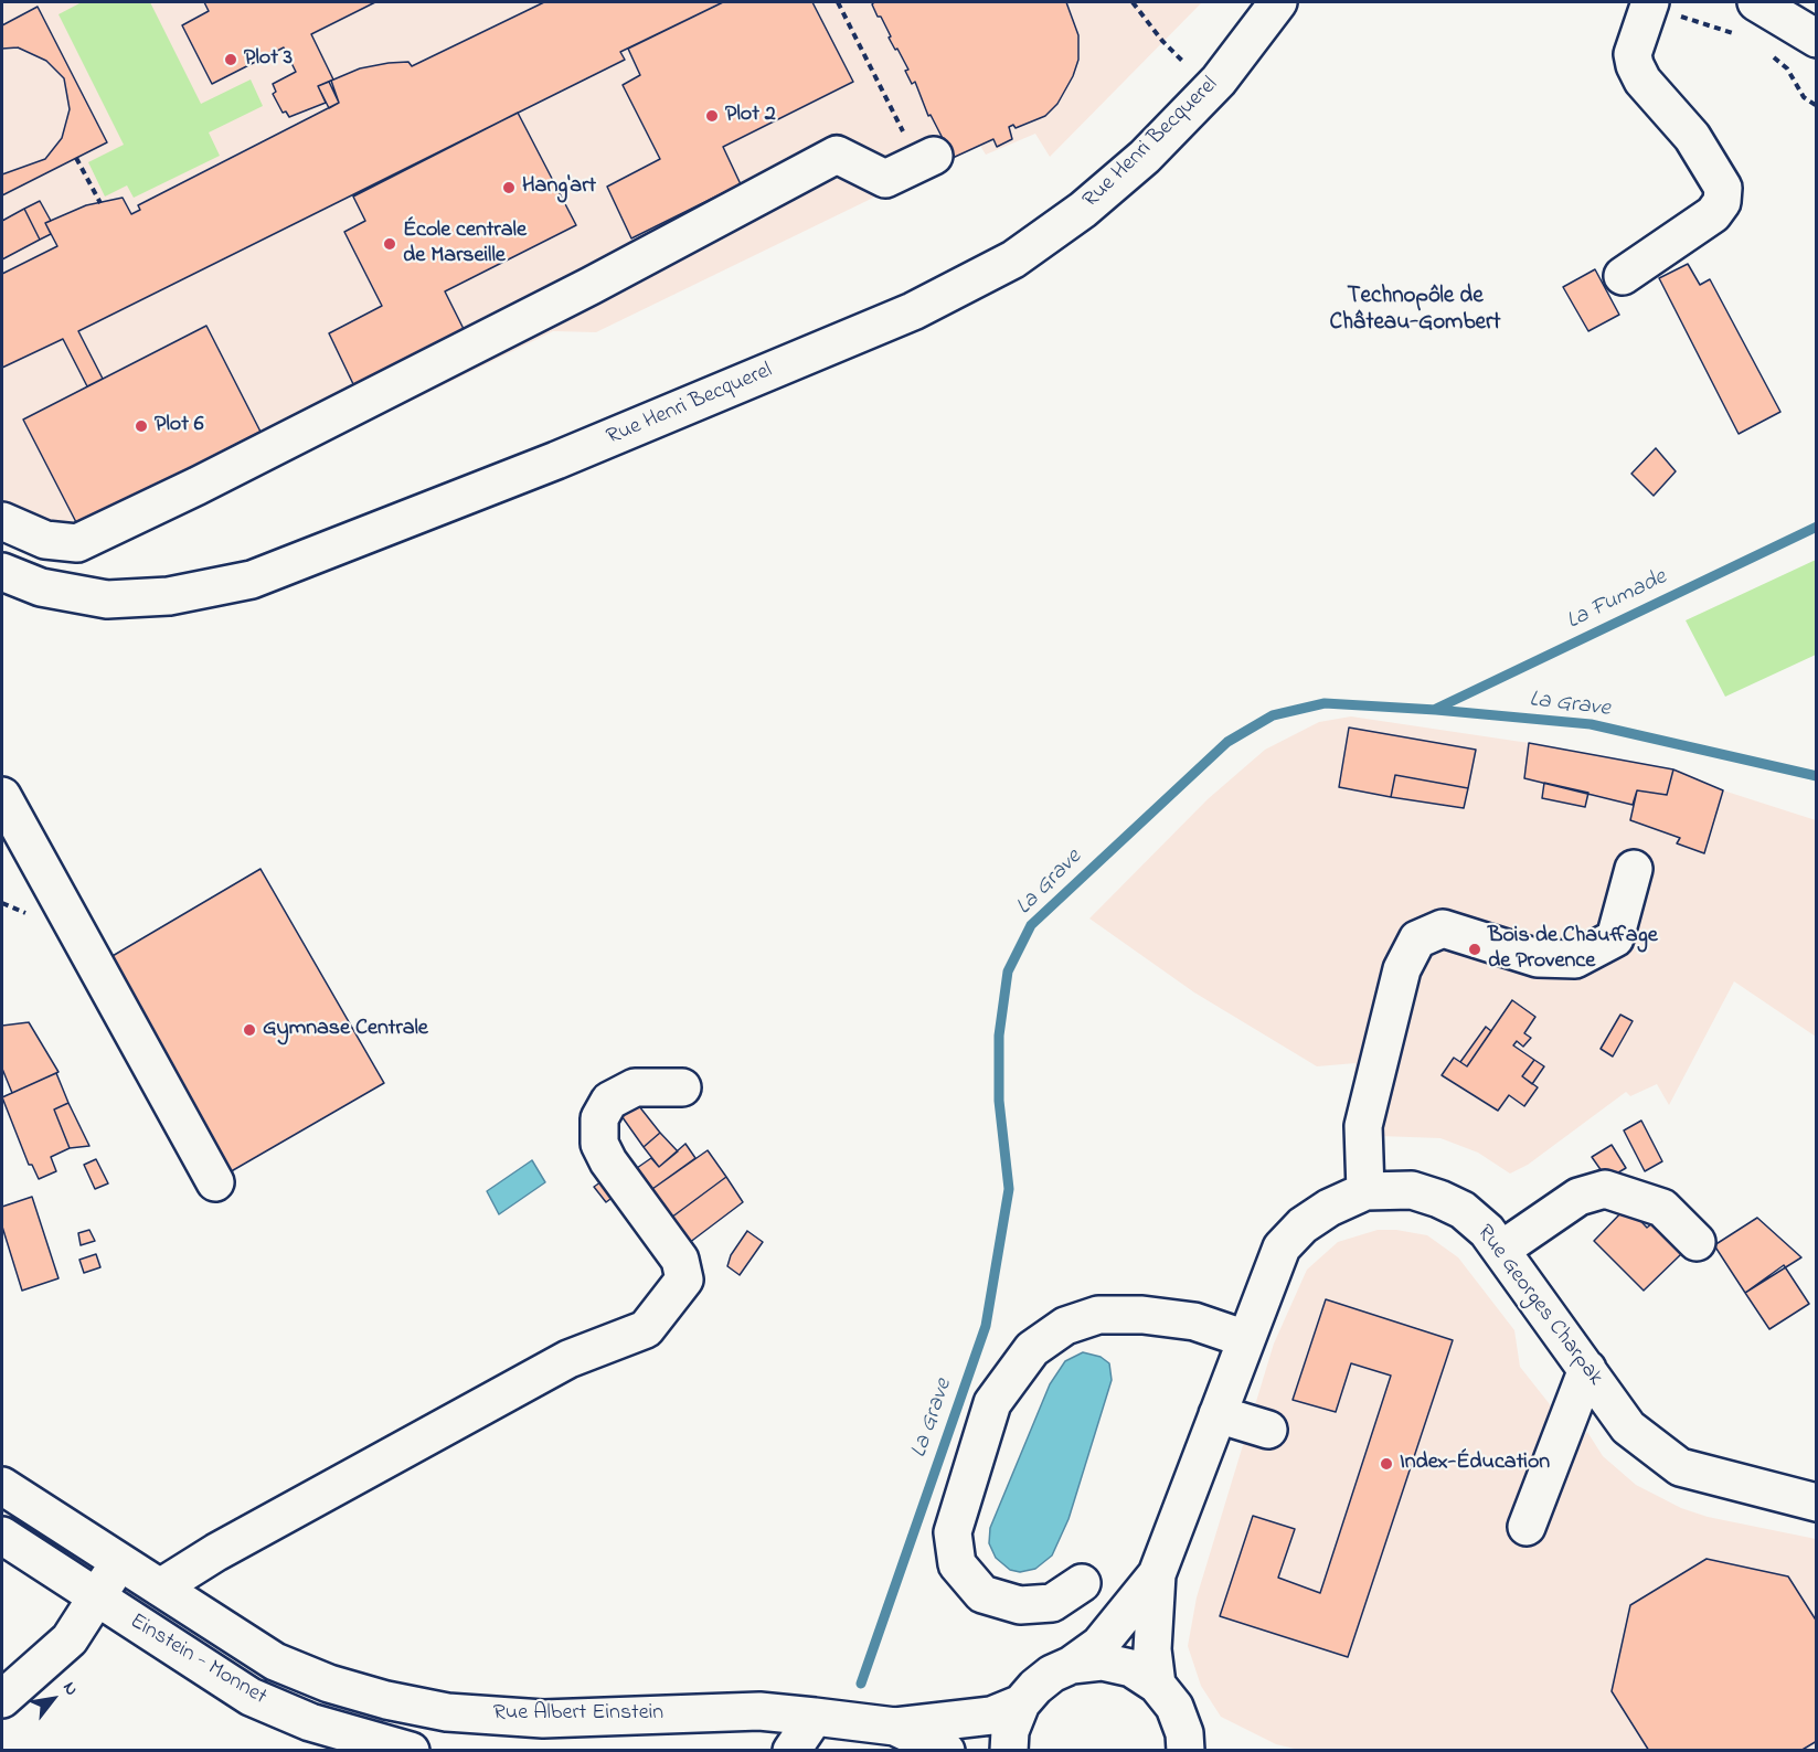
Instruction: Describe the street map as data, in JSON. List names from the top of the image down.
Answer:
{
  "streets": {
    "street": [
      "Rue Henri Becquerel",
      "Rue Georges Charpak",
      "Einstein - Monnet",
      "Rue Albert Einstein"
    ]
  },
  "districts": ["Technopôle de Château-Gombert"],
  "water": ["La Fumade", "La Grave"],
  "places": [
    "Plot 3",
    "Plot 2",
    "Hang'art",
    "École centrale de Marseille",
    "Plot 6",
    "Bois de Chauffage de Provence",
    "Gymnase Centrale",
    "Index-Éducation"
  ],
  "north": "top right"
}
